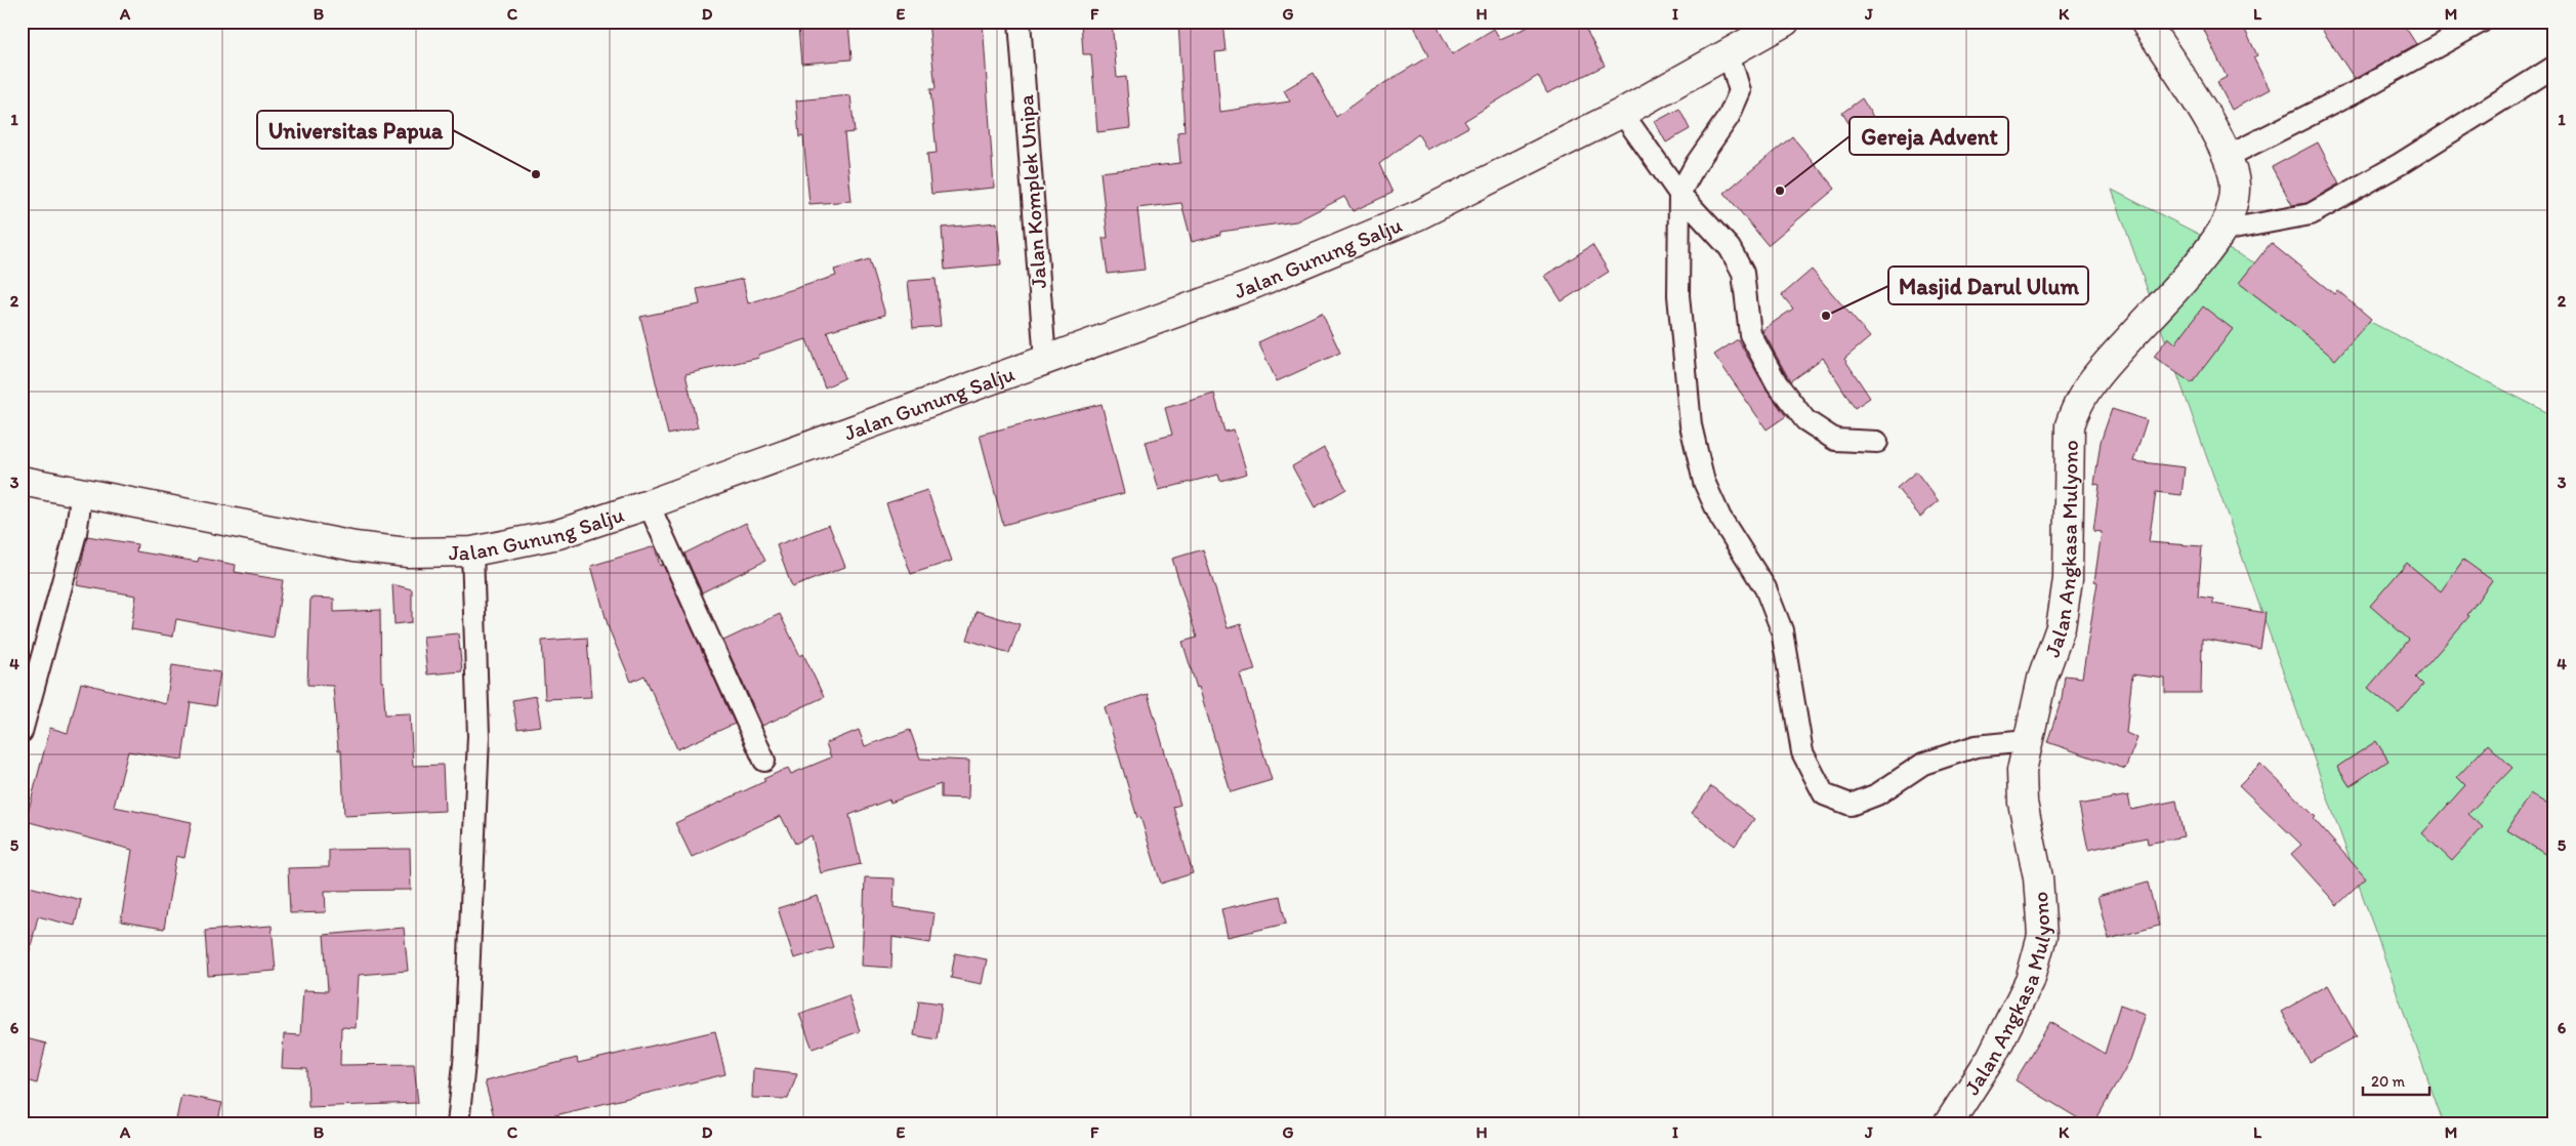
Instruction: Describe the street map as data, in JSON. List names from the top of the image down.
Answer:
{
  "streets": {
    "main road": ["Jalan Gunung Salju", "Jalan Angkasa Mulyono"],
    "street": ["Jalan Komplek Unipa"]
  },
  "crossings": [
    ["Jalan Komplek Unipa", "Jalan Gunung Salju"]
  ],
  "places": ["Universitas Papua", "Gereja Advent", "Masjid Darul Ulum"],
  "scale_bar": "20 m",
  "grid": {
    "columns": [
      "A",
      "B",
      "C",
      "D",
      "E",
      "F",
      "G",
      "H",
      "I",
      "J",
      "K",
      "L",
      "M"
    ],
    "rows": [
      "1",
      "2",
      "3",
      "4",
      "5",
      "6"
    ]
  }
}
